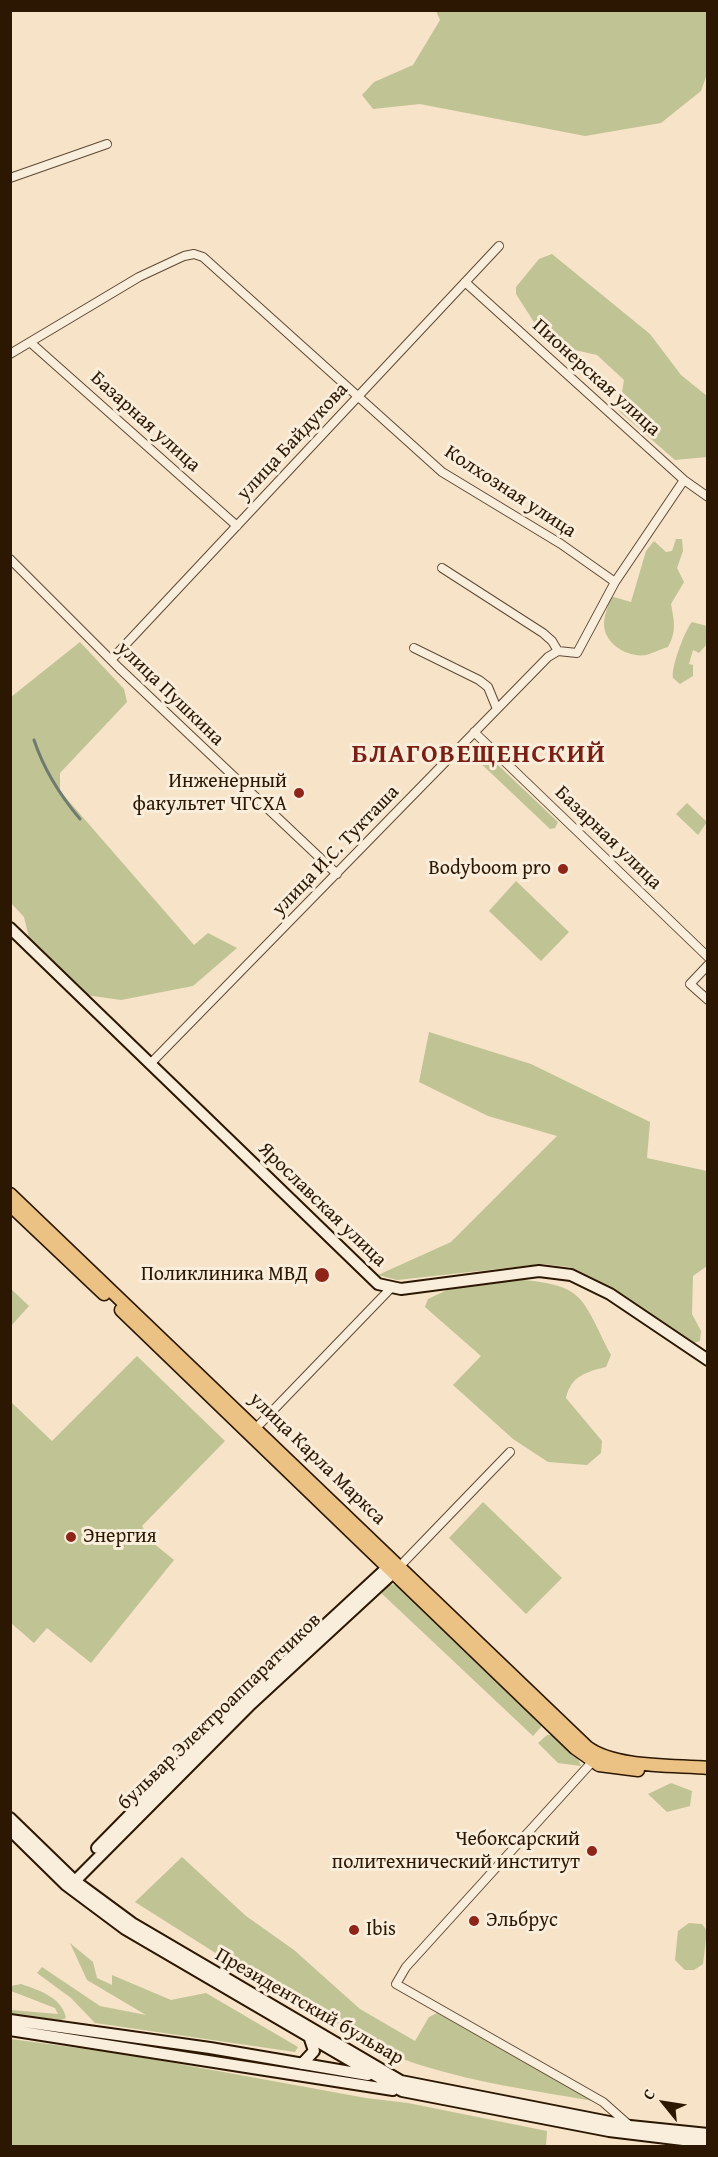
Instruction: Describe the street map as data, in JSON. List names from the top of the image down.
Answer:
{
  "streets": {
    "main road": [
      "Ярославская улица",
      "улица Карла Маркса",
      "бульвар Электроаппаратчиков",
      "Президентский бульвар"
    ],
    "street": [
      "Пионерская улица",
      "Базарная улица",
      "улица Байдукова",
      "Колхозная улица",
      "улица Пушкина",
      "улица И.С. Тукташа"
    ]
  },
  "crossings": [
    ["Пионерская улица", "улица Байдукова"],
    ["Базарная улица", "улица Байдукова"],
    ["Базарная улица", "Колхозная улица"],
    ["Базарная улица", "улица И.С. Тукташа"],
    ["улица Байдукова", "Колхозная улица"],
    ["улица Байдукова", "улица Пушкина"],
    ["улица Пушкина", "улица И.С. Тукташа"],
    ["улица И.С. Тукташа", "Ярославская улица"],
    ["улица Карла Маркса", "бульвар Электроаппаратчиков"],
    ["бульвар Электроаппаратчиков", "Президентский бульвар"]
  ],
  "districts": ["БЛАГОВЕЩЕНСКИЙ"],
  "places": [
    "Инженерный факультет ЧГСХА",
    "Bodyboom pro",
    "Поликлиника МВД",
    "Энергия",
    "Чебоксарский политехнический институт",
    "Эльбрус",
    "Ibis"
  ],
  "north": "top left"
}
